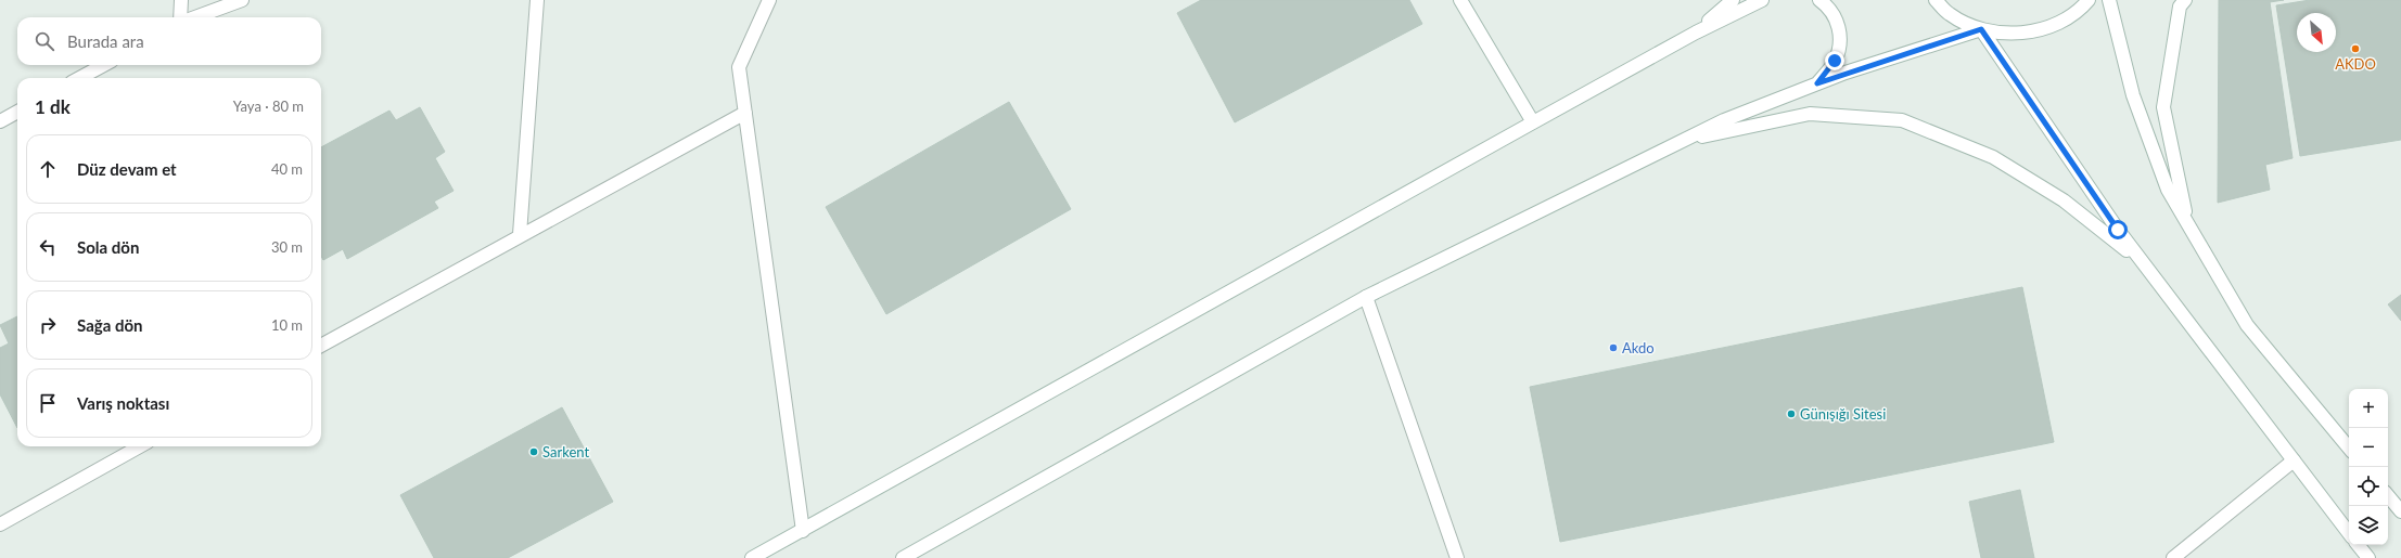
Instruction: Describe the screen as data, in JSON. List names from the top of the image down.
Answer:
{
  "places": [
    "AKDO",
    "Akdo",
    "Günışığı Sitesi",
    "Sarkent"
  ],
  "north": "bottom right",
  "page": {
    "search": "Burada ara",
    "heading": ["1 dk", "Yaya · 80 m"],
    "list": [
      ["Düz devam et", "40 m"],
      ["Sola dön", "30 m"],
      ["Sağa dön", "10 m"],
      "Varış noktası"
    ],
    "map_buttons": ["+", "−"]
  }
}
